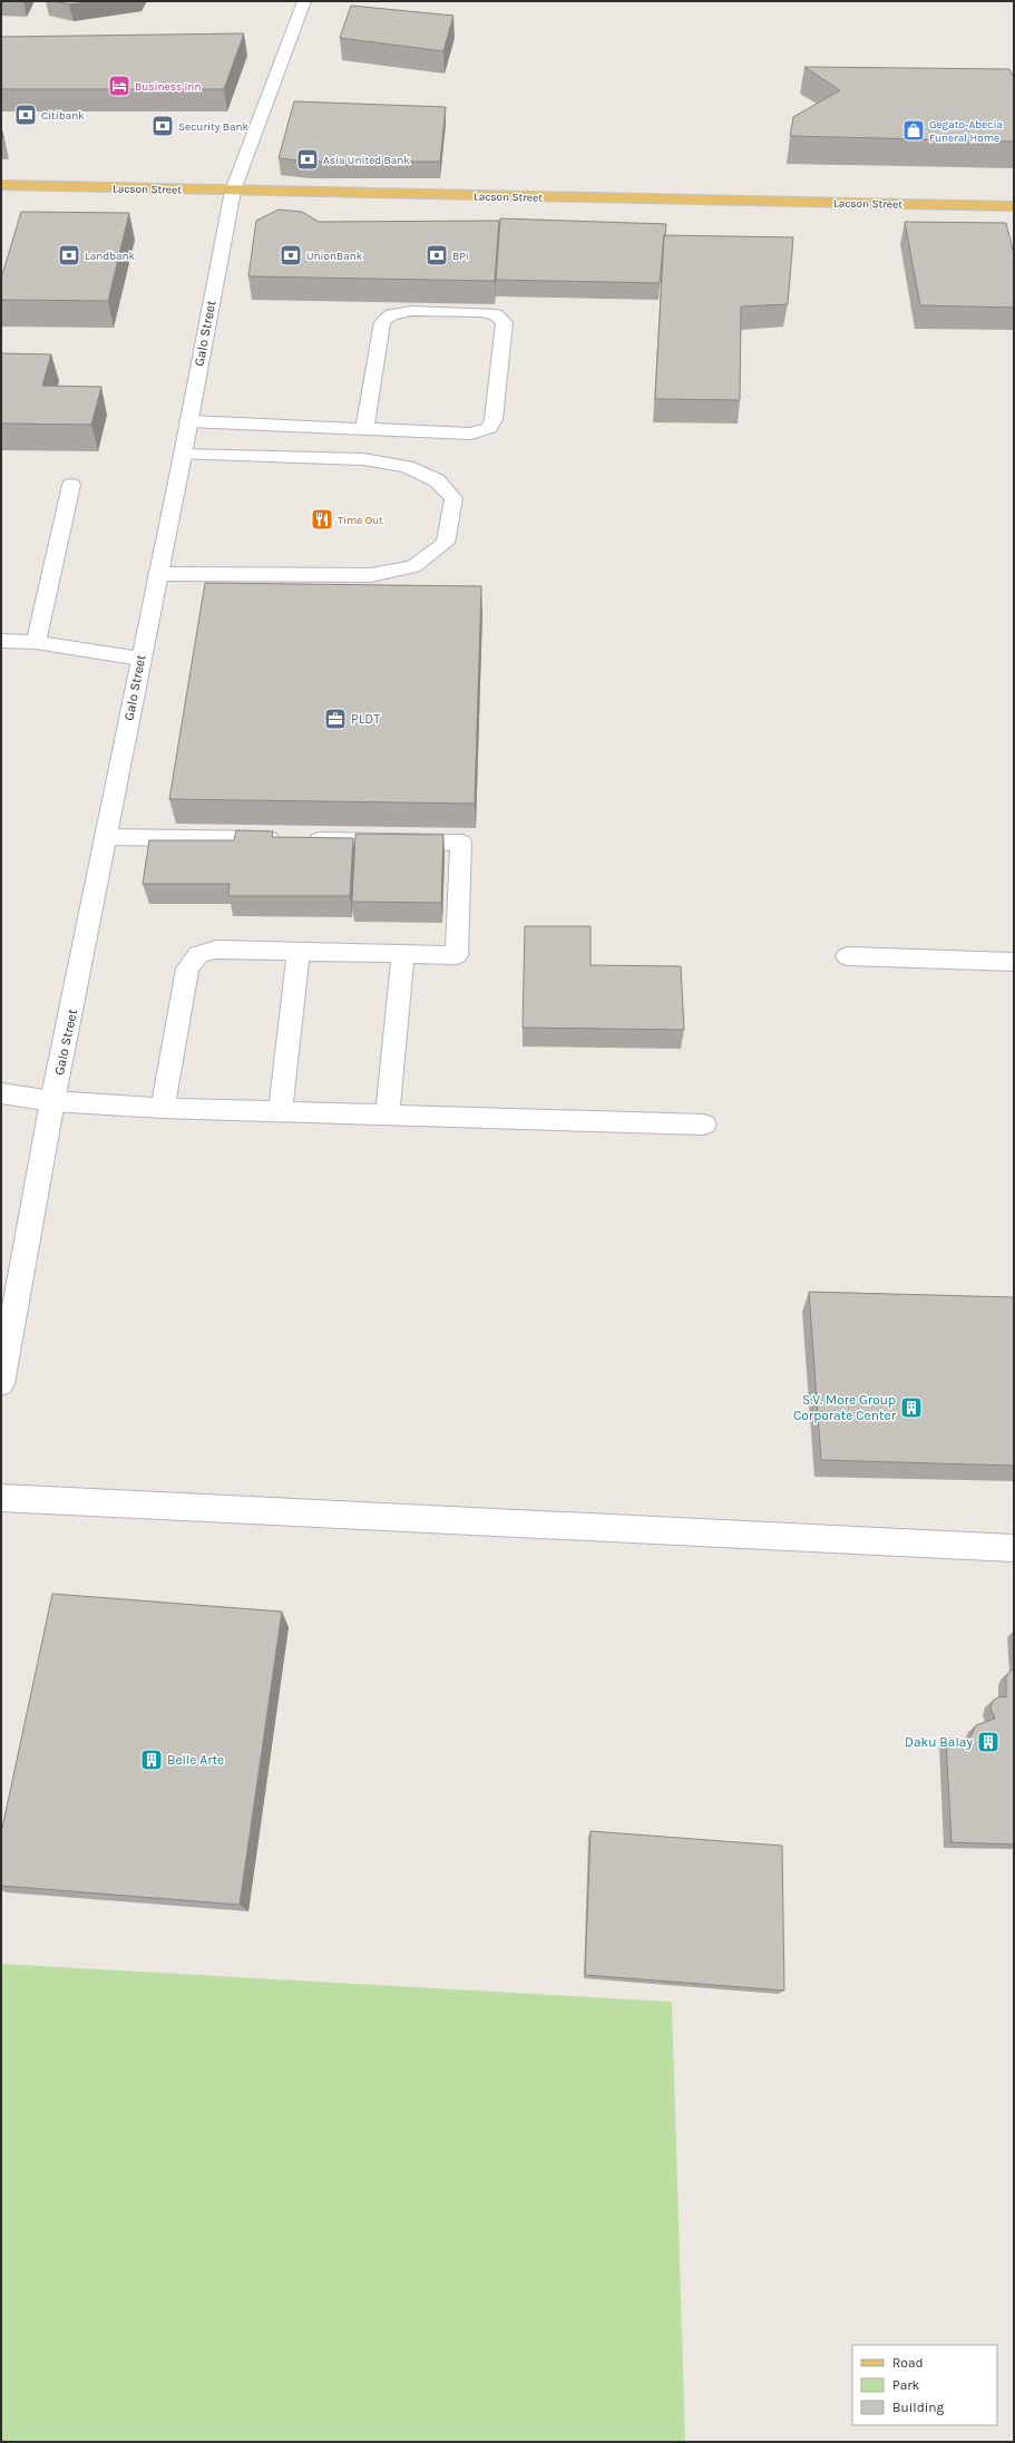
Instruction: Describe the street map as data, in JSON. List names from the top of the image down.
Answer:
{
  "streets": {
    "main road": ["Lacson Street"],
    "street": ["Galo Street"]
  },
  "crossings": [
    ["Lacson Street", "Galo Street"]
  ],
  "places": {
    "hotel": ["Business Inn"],
    "bank": [
      "Citibank",
      "Security Bank",
      "Asia United Bank",
      "Landbank",
      "UnionBank",
      "BPI"
    ],
    "shop": ["Gegato-Abecia Funeral Home"],
    "restaurant": ["Time Out"],
    "office": ["PLDT"],
    "building": ["S.V. More Group Corporate Center", "Daku Balay", "Belle Arte"]
  },
  "legend": ["Road", "Park", "Building"]
}
